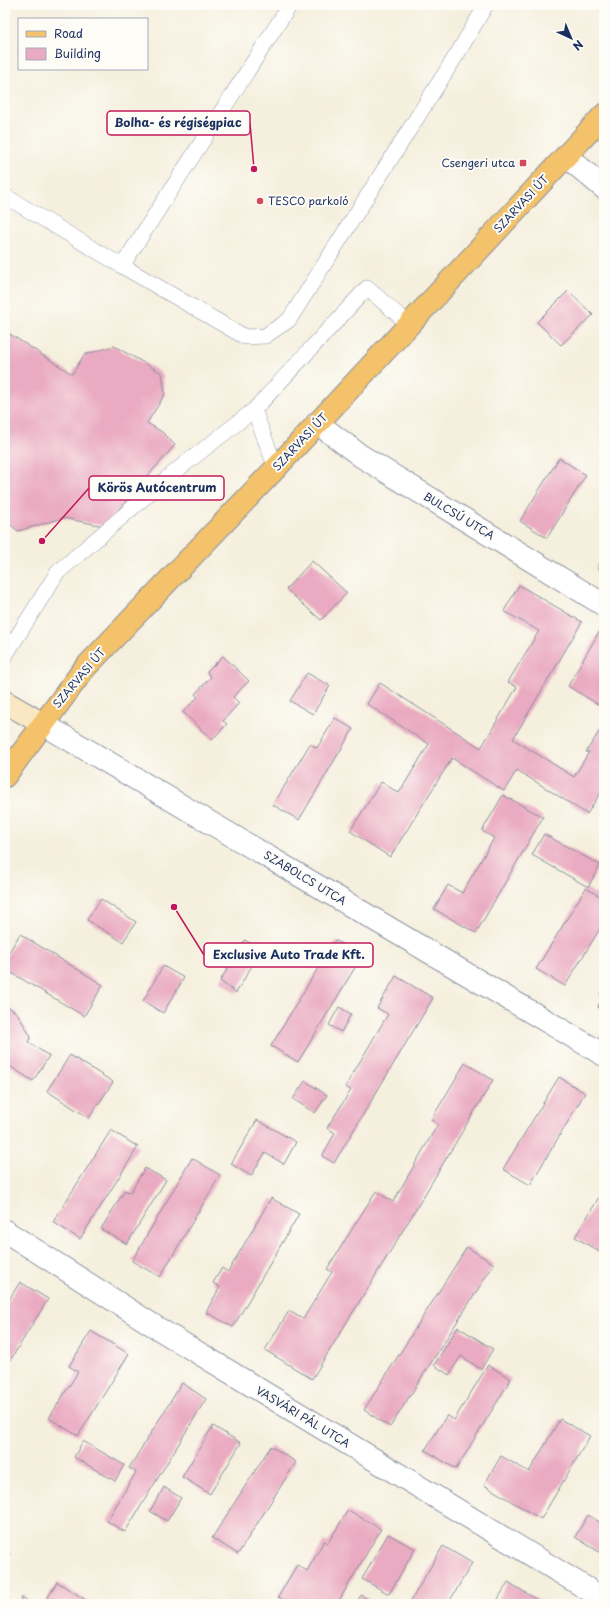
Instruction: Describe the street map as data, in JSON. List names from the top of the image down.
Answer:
{
  "streets": {
    "main road": ["SZARVASI ÚT"],
    "street": ["BULCSÚ UTCA", "SZABOLCS UTCA", "VASVÁRI PÁL UTCA"]
  },
  "crossings": [
    ["SZARVASI ÚT", "BULCSÚ UTCA"],
    ["SZARVASI ÚT", "SZABOLCS UTCA"]
  ],
  "places": {
    "transit": ["Csengeri utca"],
    "other": [
      "Bolha- és régiségpiac",
      "TESCO parkoló",
      "Körös Autócentrum",
      "Exclusive Auto Trade Kft."
    ]
  },
  "legend": ["Road", "Building"],
  "north": "bottom right"
}
